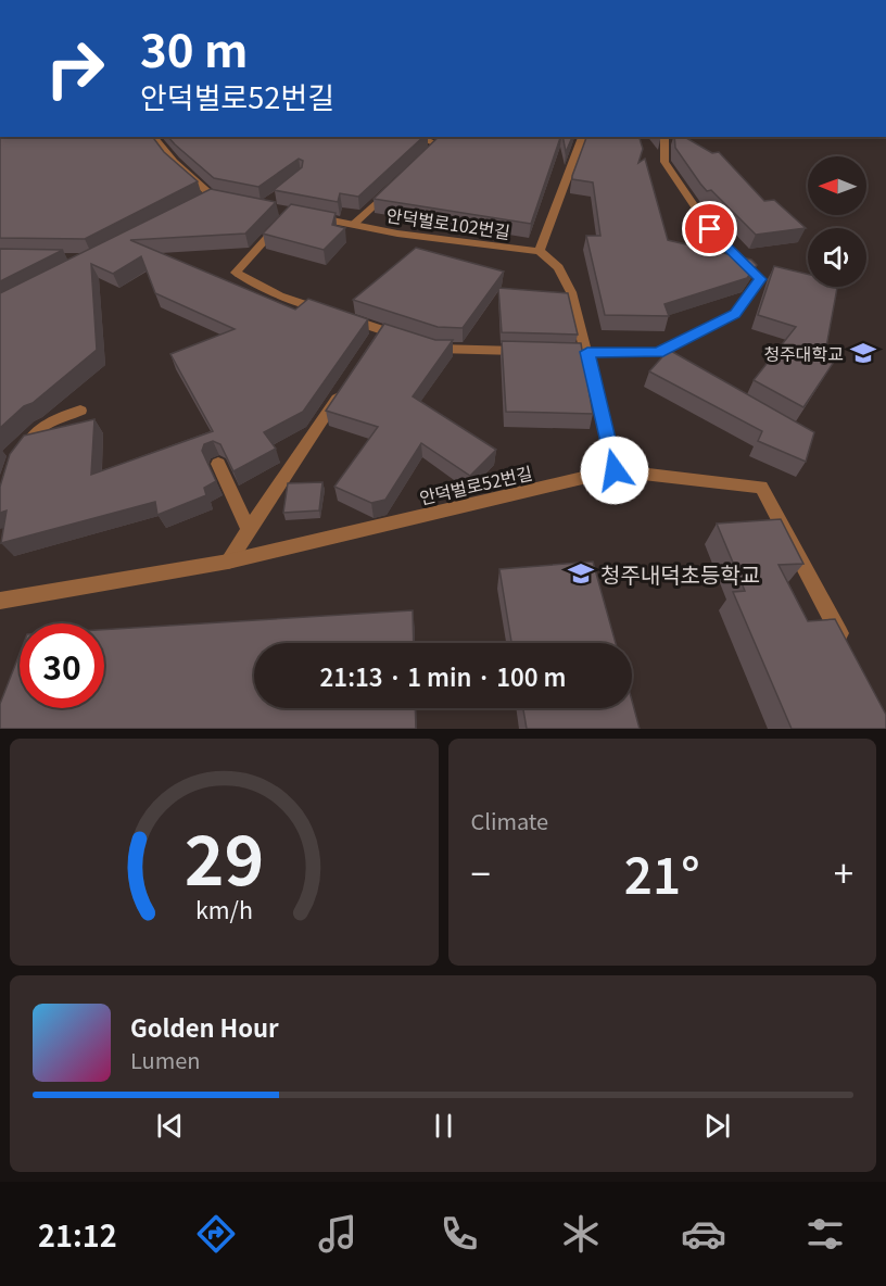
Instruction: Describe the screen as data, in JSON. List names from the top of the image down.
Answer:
{
  "streets": {
    "street": ["안덕벌로102번길", "안덕벌로52번길"]
  },
  "places": {
    "school or university": ["청주대학교", "청주내덕초등학교"]
  },
  "north": "left",
  "page": {
    "turn": ["30 m", "안덕벌로52번길"],
    "limit": "30",
    "trip": "21:13 · 1 min · 100 m",
    "tile": "Climate",
    "heat": ["−", "21°", "+"],
    "song": ["Golden Hour", "Lumen"],
    "tabs": "21:12",
    "gauge": ["29", "km/h"]
  }
}
